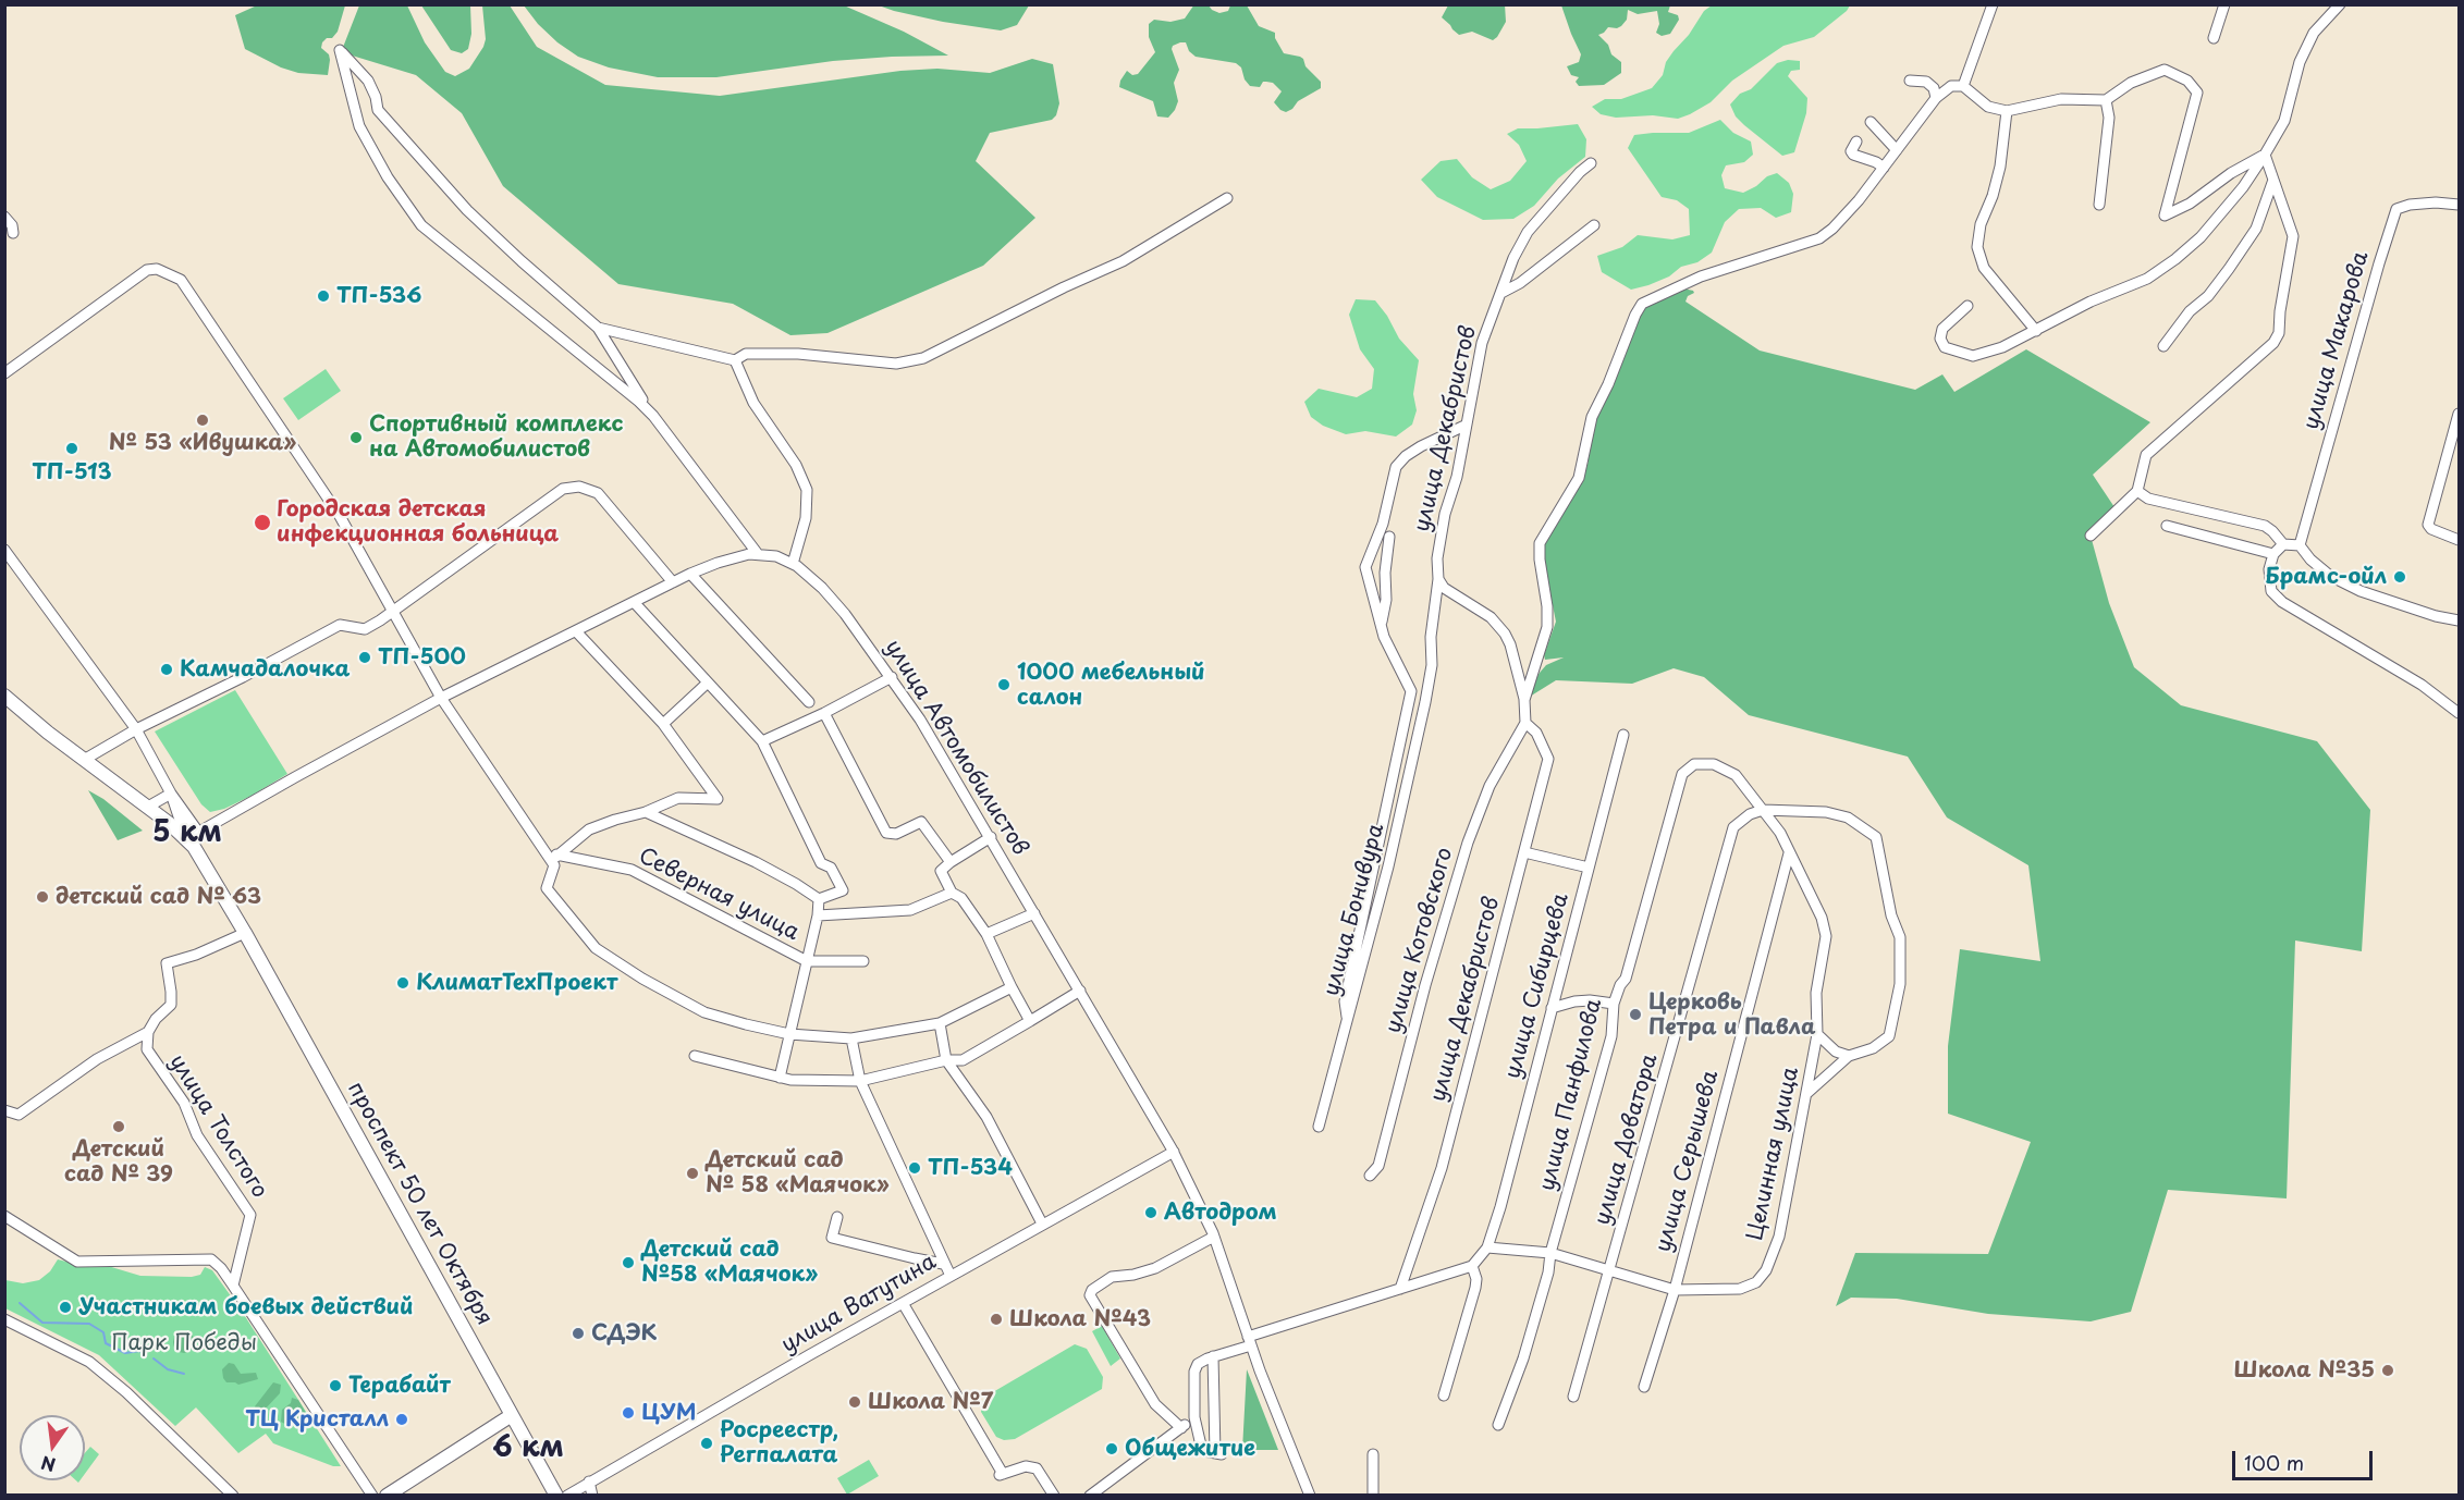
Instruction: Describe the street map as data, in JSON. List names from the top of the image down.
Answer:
{
  "streets": {
    "main road": ["проспект 50 лет Октября"],
    "street": [
      "улица Макарова",
      "улица Декабристов",
      "улица Автомобилистов",
      "Северная улица",
      "улица Бонивура",
      "улица Котовского",
      "улица Сибирцева",
      "улица Панфилова",
      "улица Толстого",
      "улица Доватора",
      "Целинная улица",
      "улица Серышева",
      "улица Ватутина"
    ]
  },
  "crossings": [
    ["улица Декабристов", "улица Бонивура"],
    ["улица Декабристов", "улица Котовского"],
    ["улица Автомобилистов", "проспект 50 лет Октября"],
    ["улица Автомобилистов", "улица Ватутина"],
    ["улица Панфилова", "Целинная улица"],
    ["улица Доватора", "Целинная улица"],
    ["Целинная улица", "улица Серышева"]
  ],
  "districts": ["5 км", "6 км"],
  "parks": ["Парк Победы"],
  "places": [
    "ТП-536",
    "№ 53 «Ивушка»",
    "Спортивный комплекс на Автомобилистов",
    "ТП-513",
    "Городская детская инфекционная больница",
    "Брамс-ойл",
    "ТП-500",
    "Камчадалочка",
    "1000 мебельный салон",
    "детский сад № 63",
    "КлиматТехПроект",
    "Церковь Петра и Павла",
    "Детский сад № 39",
    "ТП-534",
    "Детский сад № 58 «Маячок»",
    "Автодром",
    "Детский сад №58 «Маячок»",
    "Участникам боевых действий",
    "Школа №43",
    "СДЭК",
    "Школа №35",
    "Терабайт",
    "Школа №7",
    "ЦУМ",
    "ТЦ Кристалл",
    "Росреестр, Регпалата",
    "Общежитие"
  ],
  "scale_bar": "100 m",
  "north": "bottom"
}
